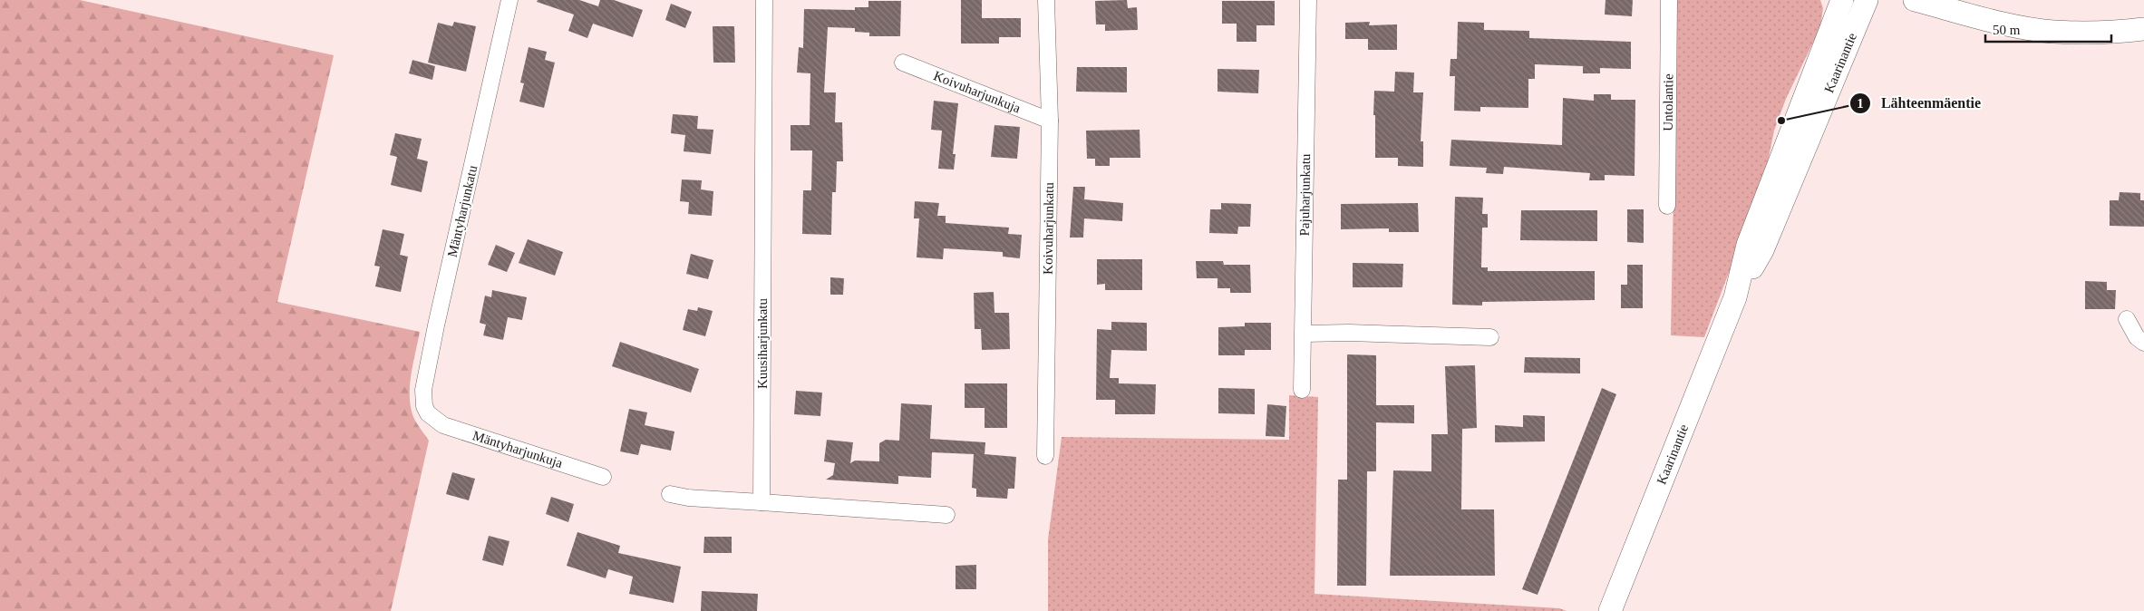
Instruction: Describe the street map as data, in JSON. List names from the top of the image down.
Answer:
{
  "streets": {
    "main road": ["Kaarinantie"],
    "street": [
      "Koivuharjunkuja",
      "Untolantie",
      "Pajuharjunkatu",
      "Mäntyharjunkatu",
      "Koivuharjunkatu",
      "Kuusiharjunkatu",
      "Mäntyharjunkuja"
    ]
  },
  "crossings": [
    ["Koivuharjunkuja", "Koivuharjunkatu"],
    ["Mäntyharjunkatu", "Mäntyharjunkuja"]
  ],
  "places": ["Lähteenmäentie"],
  "scale_bar": "50 m"
}
